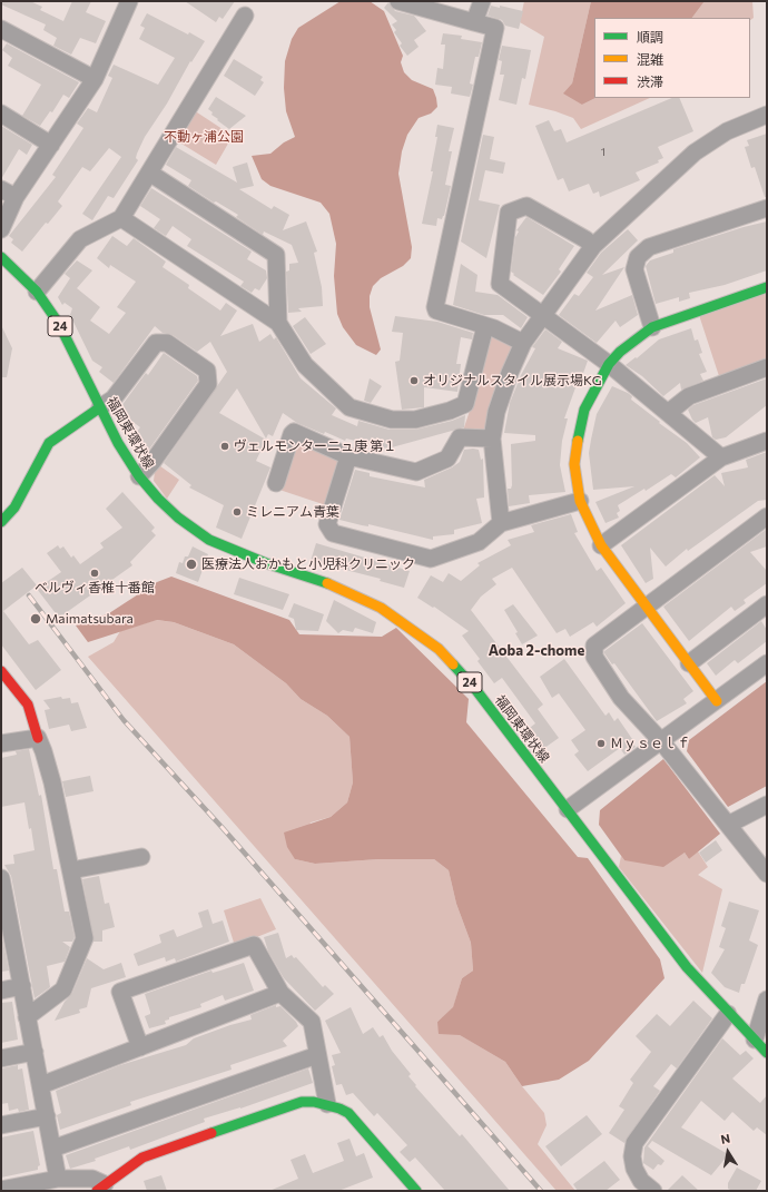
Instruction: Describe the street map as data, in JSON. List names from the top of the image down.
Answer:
{
  "streets": {
    "street": ["24", "福岡東環状線"]
  },
  "districts": ["Aoba 2-chome"],
  "parks": ["不動ヶ浦公園"],
  "places": [
    "オリジナルスタイル展示場KG",
    "ヴェルモンターニュ庚 第１",
    "ミレニアム青葉",
    "医療法人おかもと小児科クリニック",
    "ベルヴィ香椎十番館",
    "Maimatsubara",
    "Ｍｙｓｅｌｆ"
  ],
  "house_numbers": ["1"],
  "legend": ["順調", "混雑", "渋滞"],
  "north": "top"
}
